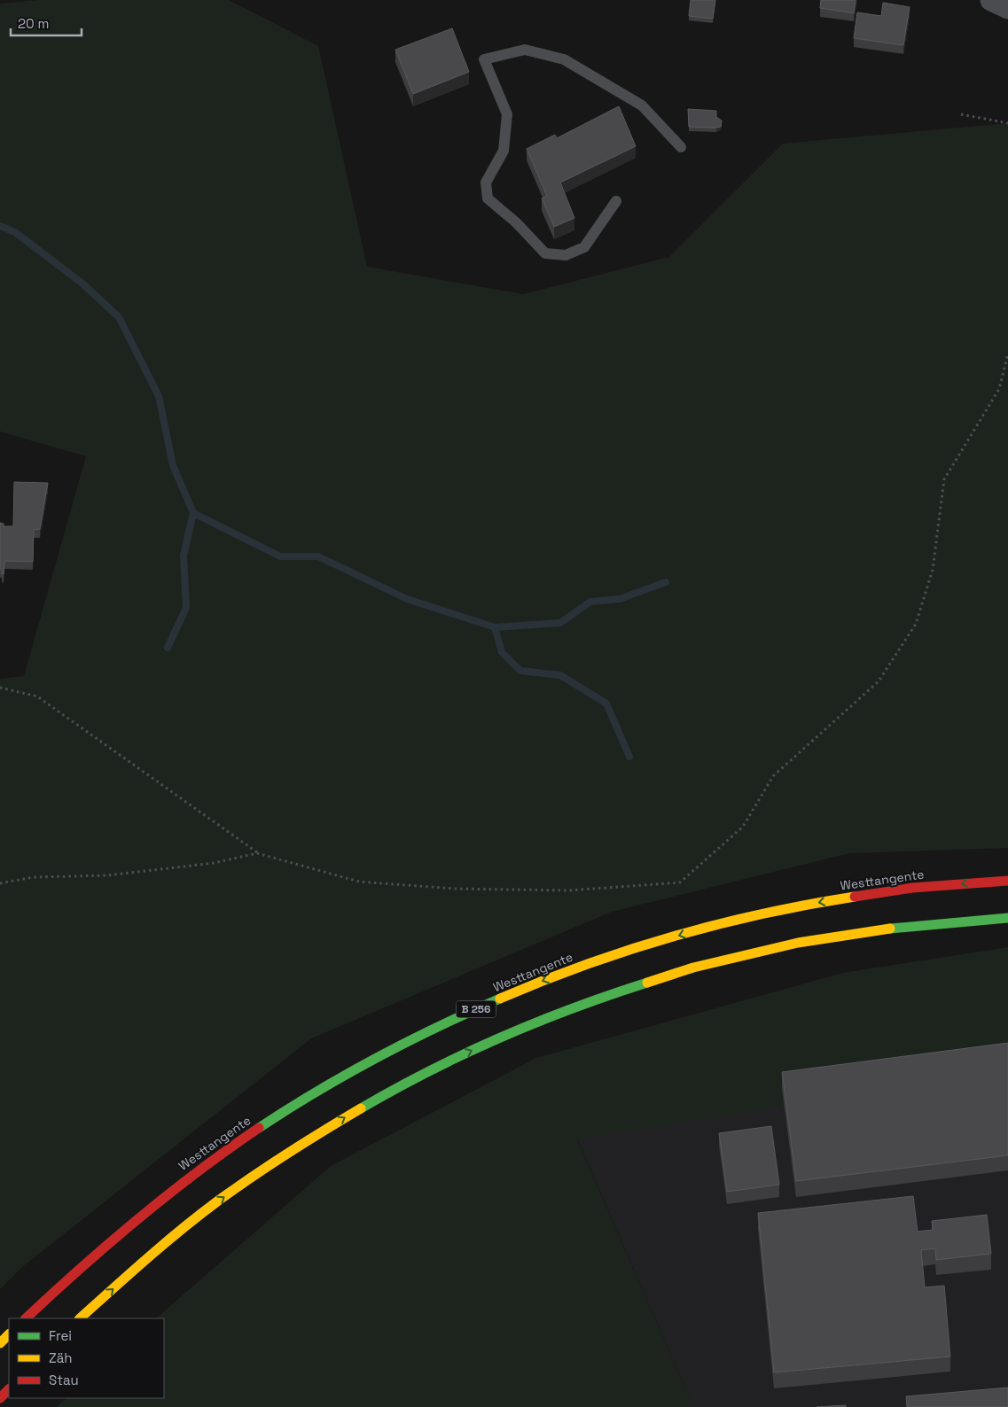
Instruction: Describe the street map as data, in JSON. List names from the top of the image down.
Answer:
{
  "streets": {
    "main road": ["Westtangente", "B 256"]
  },
  "legend": ["Frei", "Zäh", "Stau"],
  "scale_bar": "20 m"
}
